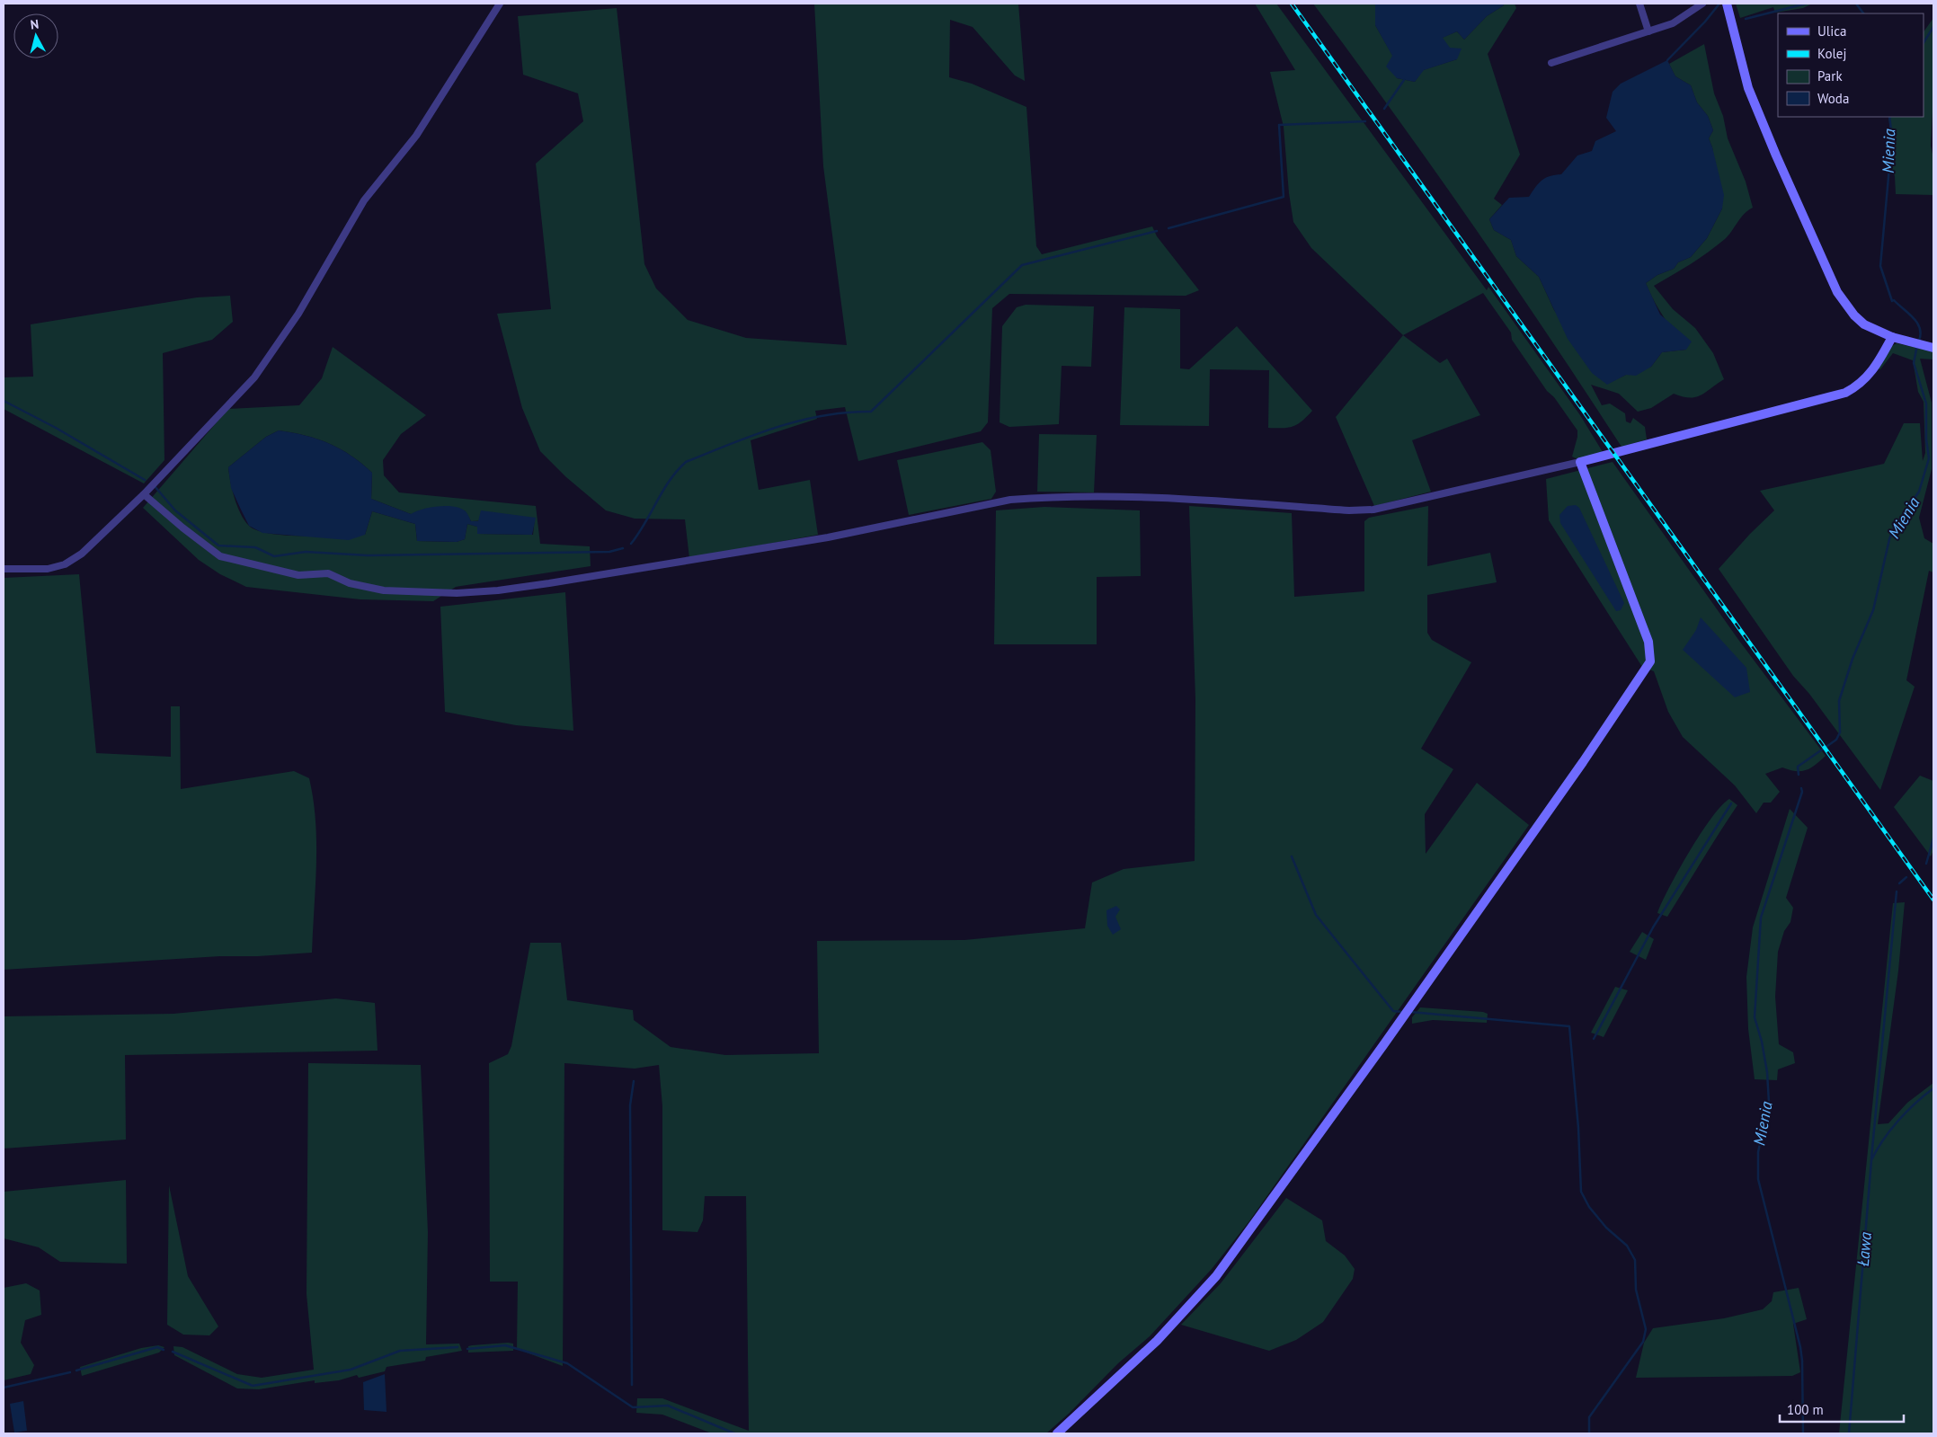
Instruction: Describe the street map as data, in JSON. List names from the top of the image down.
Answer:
{
  "water": ["Mienia", "Ława"],
  "legend": [
    "Ulica",
    "Kolej",
    "Park",
    "Woda"
  ],
  "scale_bar": "100 m",
  "north": "top"
}
